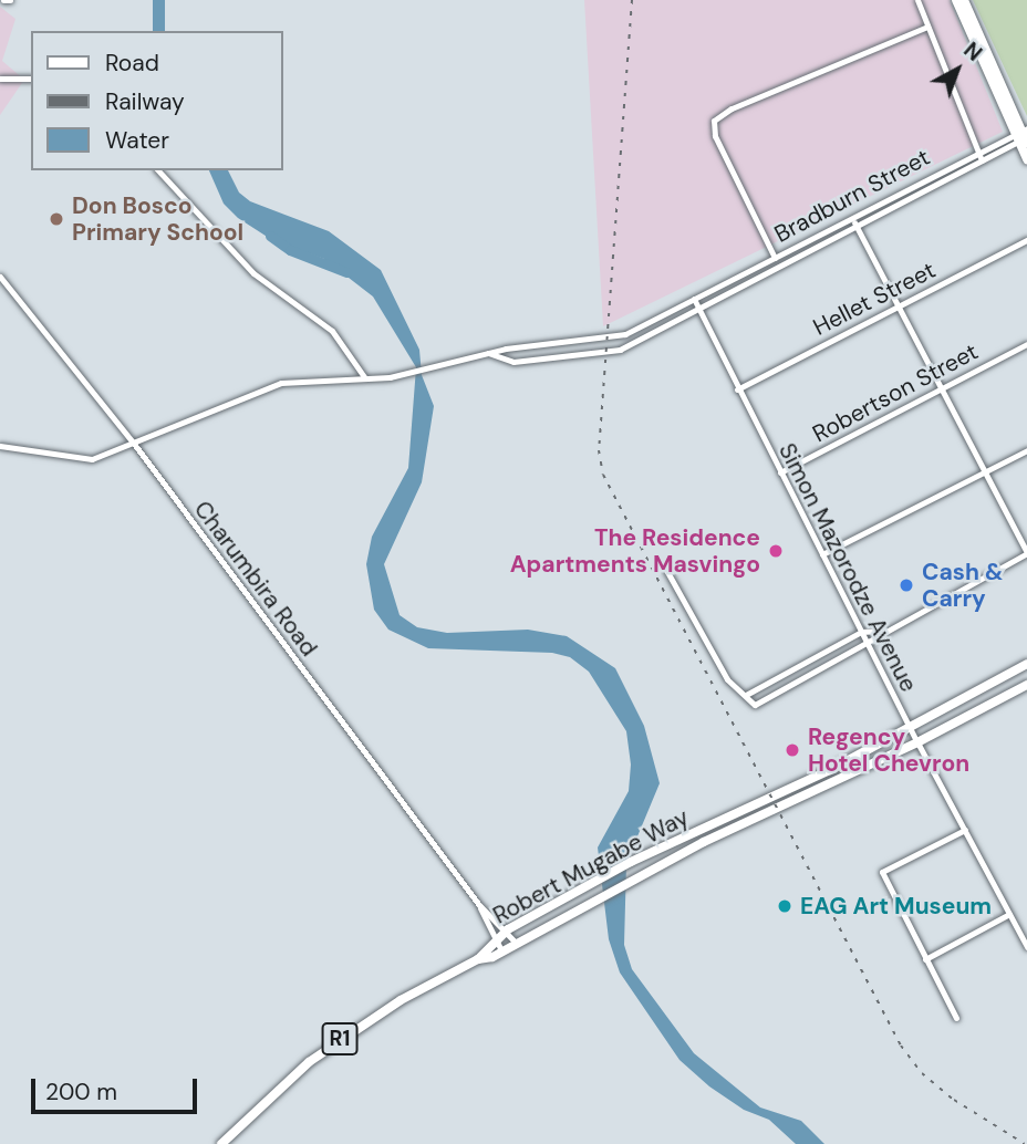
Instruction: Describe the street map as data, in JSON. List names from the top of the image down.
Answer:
{
  "streets": {
    "highway": ["Robert Mugabe Way", "R1"],
    "street": [
      "Bradburn Street",
      "Hellet Street",
      "Robertson Street",
      "Simon Mazorodze Avenue",
      "Charumbira Road"
    ]
  },
  "crossings": [
    ["Bradburn Street", "Simon Mazorodze Avenue"],
    ["Bradburn Street", "Charumbira Road"],
    ["Hellet Street", "Simon Mazorodze Avenue"],
    ["Robertson Street", "Simon Mazorodze Avenue"],
    ["Simon Mazorodze Avenue", "Robert Mugabe Way"],
    ["Charumbira Road", "Robert Mugabe Way"],
    ["Robert Mugabe Way", "R1"]
  ],
  "places": [
    "Don Bosco Primary School",
    "The Residence Apartments Masvingo",
    "Cash & Carry",
    "Regency Hotel Chevron",
    "EAG Art Museum"
  ],
  "legend": ["Road", "Railway", "Water"],
  "scale_bar": "200 m",
  "north": "top right"
}
